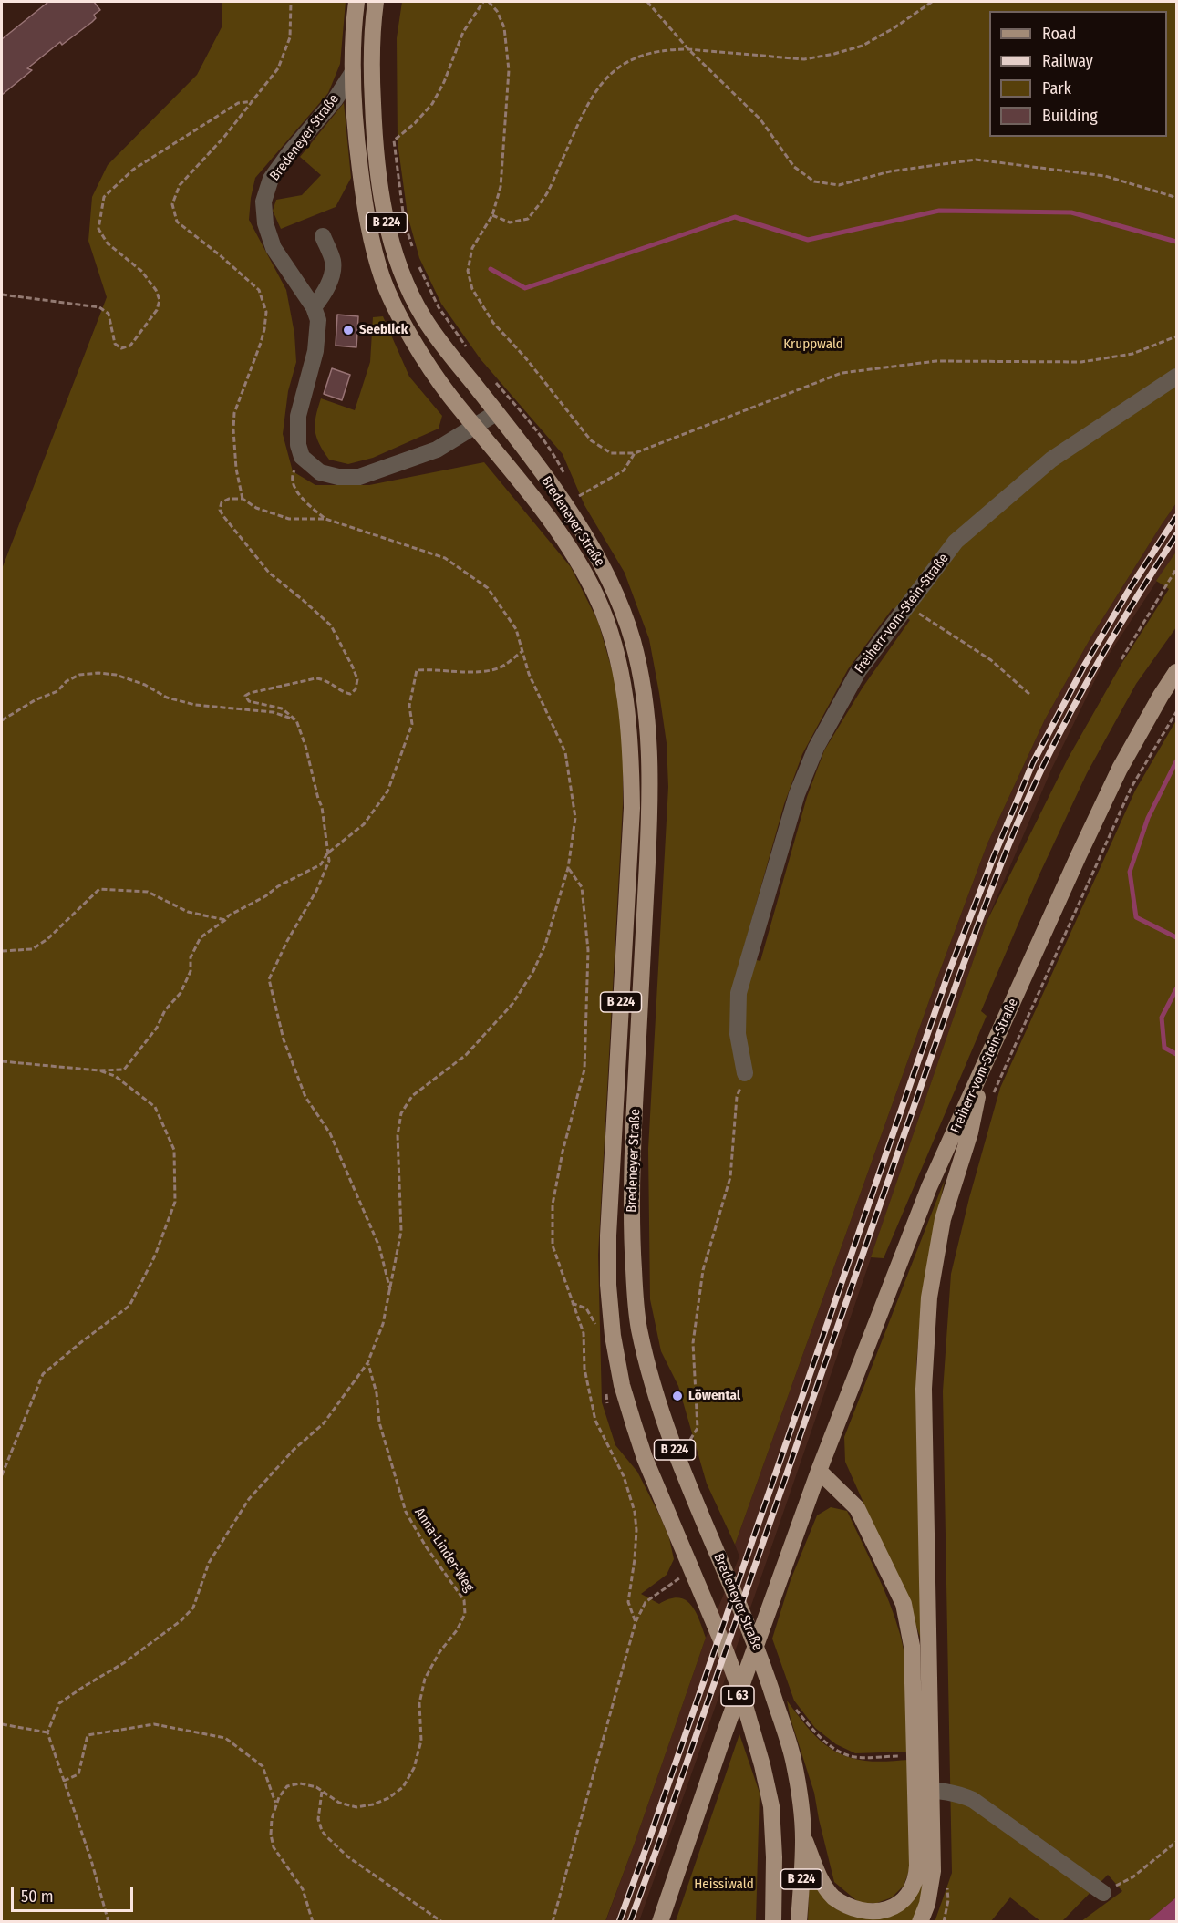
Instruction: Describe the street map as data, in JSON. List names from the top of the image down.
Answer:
{
  "streets": {
    "main road": [
      "Bredeneyer Straße",
      "B 224",
      "Freiherr-vom-Stein-Straße",
      "L 63"
    ],
    "path": ["Anna-Linder-Weg"]
  },
  "crossings": [
    ["Freiherr-vom-Stein-Straße", "L 63"]
  ],
  "parks": ["Kruppwald", "Heissiwald"],
  "places": ["Seeblick", "Löwental"],
  "legend": [
    "Road",
    "Railway",
    "Park",
    "Building"
  ],
  "scale_bar": "50 m"
}
